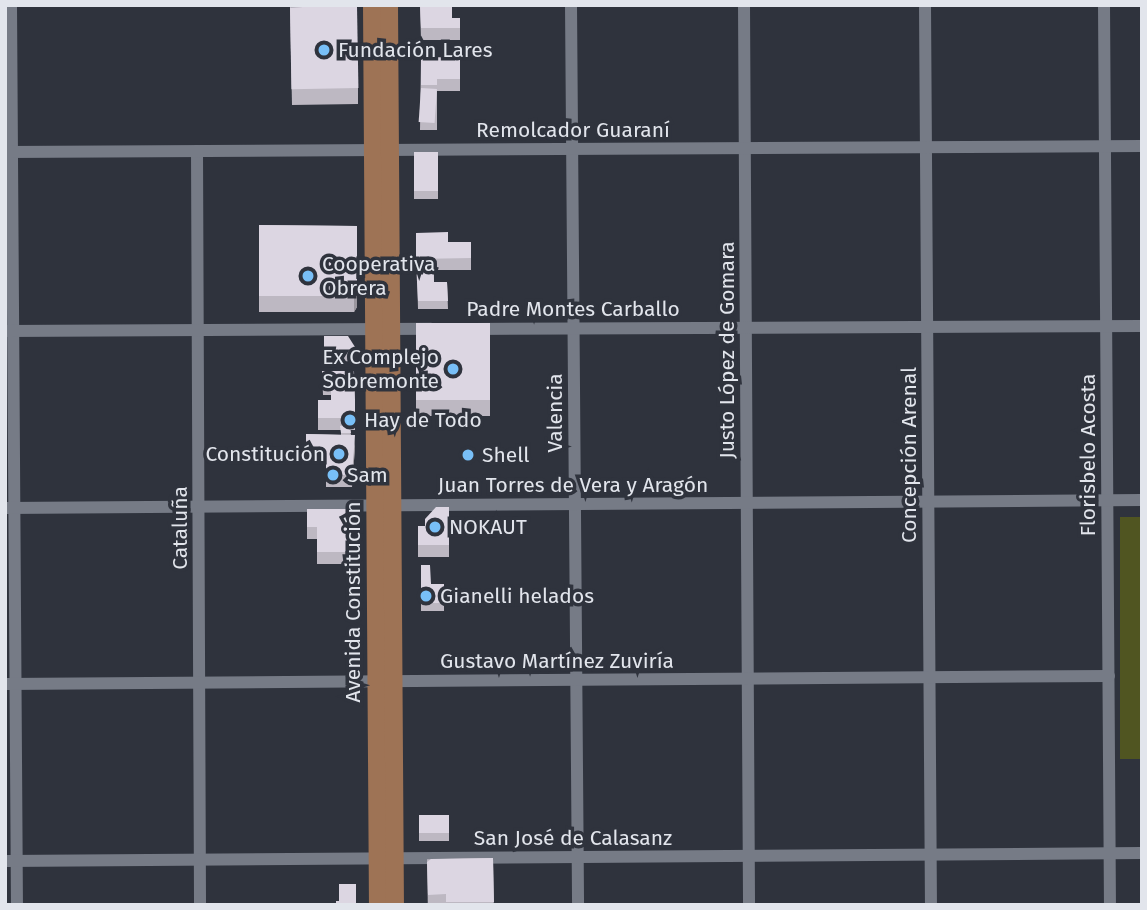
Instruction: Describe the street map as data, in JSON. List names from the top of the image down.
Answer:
{
  "streets": {
    "main road": ["Avenida Constitución"],
    "street": [
      "Remolcador Guaraní",
      "Padre Montes Carballo",
      "Justo López de Gomara",
      "Valencia",
      "Concepción Arenal",
      "Florisbelo Acosta",
      "Juan Torres de Vera y Aragón",
      "Cataluña",
      "Gustavo Martínez Zuviría",
      "San José de Calasanz"
    ]
  },
  "crossings": [
    ["Remolcador Guaraní", "Justo López de Gomara"],
    ["Remolcador Guaraní", "Valencia"],
    ["Remolcador Guaraní", "Concepción Arenal"],
    ["Remolcador Guaraní", "Florisbelo Acosta"],
    ["Remolcador Guaraní", "Cataluña"],
    ["Remolcador Guaraní", "Avenida Constitución"],
    ["Padre Montes Carballo", "Justo López de Gomara"],
    ["Padre Montes Carballo", "Valencia"],
    ["Padre Montes Carballo", "Concepción Arenal"],
    ["Padre Montes Carballo", "Florisbelo Acosta"],
    ["Padre Montes Carballo", "Cataluña"],
    ["Padre Montes Carballo", "Avenida Constitución"],
    ["Justo López de Gomara", "Juan Torres de Vera y Aragón"],
    ["Justo López de Gomara", "Gustavo Martínez Zuviría"],
    ["Justo López de Gomara", "San José de Calasanz"],
    ["Valencia", "Juan Torres de Vera y Aragón"],
    ["Valencia", "Gustavo Martínez Zuviría"],
    ["Valencia", "San José de Calasanz"],
    ["Concepción Arenal", "Juan Torres de Vera y Aragón"],
    ["Concepción Arenal", "Gustavo Martínez Zuviría"],
    ["Concepción Arenal", "San José de Calasanz"],
    ["Florisbelo Acosta", "Juan Torres de Vera y Aragón"],
    ["Florisbelo Acosta", "Gustavo Martínez Zuviría"],
    ["Florisbelo Acosta", "San José de Calasanz"],
    ["Juan Torres de Vera y Aragón", "Cataluña"],
    ["Juan Torres de Vera y Aragón", "Avenida Constitución"],
    ["Cataluña", "Gustavo Martínez Zuviría"],
    ["Cataluña", "San José de Calasanz"],
    ["Avenida Constitución", "Gustavo Martínez Zuviría"],
    ["Avenida Constitución", "San José de Calasanz"]
  ],
  "places": [
    "Fundación Lares",
    "Cooperativa Obrera",
    "Ex Complejo Sobremonte",
    "Hay de Todo",
    "Constitución",
    "Shell",
    "Sam",
    "NOKAUT",
    "Gianelli helados"
  ]
}
